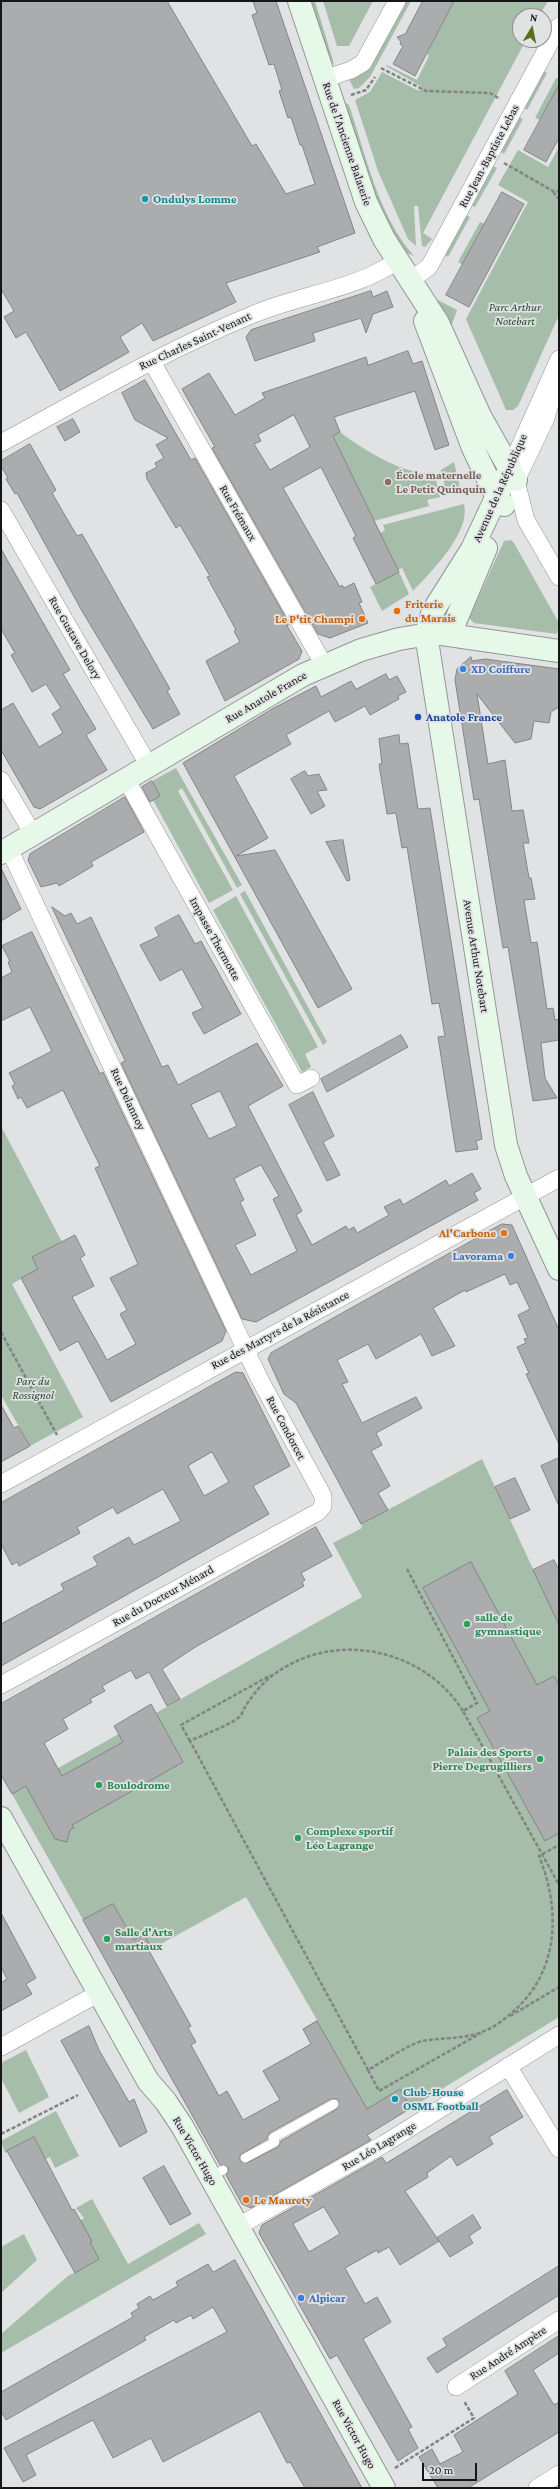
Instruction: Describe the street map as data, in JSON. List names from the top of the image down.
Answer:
{
  "streets": {
    "street": [
      "Rue de l'Ancienne Balaterie",
      "Rue Jean-Baptiste Lebas",
      "Rue Charles Saint-Venant",
      "Avenue de la République",
      "Rue Frémaux",
      "Rue Gustave Delory",
      "Rue Anatole France",
      "Impasse Thermotte",
      "Avenue Arthur Notebart",
      "Rue Delannoy",
      "Rue des Martyrs de la Résistance",
      "Rue Condorcet",
      "Rue du Docteur Ménard",
      "Rue Léo Lagrange",
      "Rue Victor Hugo",
      "Rue André Ampère"
    ]
  },
  "crossings": [
    ["Rue de l'Ancienne Balaterie", "Rue Jean-Baptiste Lebas"],
    ["Rue de l'Ancienne Balaterie", "Rue Charles Saint-Venant"],
    ["Rue de l'Ancienne Balaterie", "Avenue de la République"],
    ["Rue Charles Saint-Venant", "Rue Frémaux"],
    ["Avenue de la République", "Rue Anatole France"],
    ["Avenue de la République", "Avenue Arthur Notebart"],
    ["Rue Frémaux", "Rue Anatole France"],
    ["Rue Gustave Delory", "Rue Anatole France"],
    ["Rue Anatole France", "Impasse Thermotte"],
    ["Rue Anatole France", "Avenue Arthur Notebart"],
    ["Rue Anatole France", "Rue Delannoy"],
    ["Avenue Arthur Notebart", "Rue des Martyrs de la Résistance"],
    ["Rue Delannoy", "Rue des Martyrs de la Résistance"],
    ["Rue Delannoy", "Rue Condorcet"],
    ["Rue des Martyrs de la Résistance", "Rue Condorcet"],
    ["Rue Condorcet", "Rue du Docteur Ménard"],
    ["Rue Léo Lagrange", "Rue Victor Hugo"]
  ],
  "parks": ["Parc Arthur Notebart", "Parc du Rossignol"],
  "places": [
    "Ondulys Lomme",
    "École maternelle Le Petit Quinquin",
    "Friterie du Marais",
    "Le P'tit Champi",
    "XD Coiffure",
    "Anatole France",
    "Al'Carbone",
    "Lavorama",
    "salle de gymnastique",
    "Palais des Sports Pierre Degrugilliers",
    "Boulodrome",
    "Complexe sportif Léo Lagrange",
    "Salle d'Arts martiaux",
    "Club-House OSML Football",
    "Le Maurety",
    "Alpicar"
  ],
  "scale_bar": "20 m",
  "north": "top"
}
